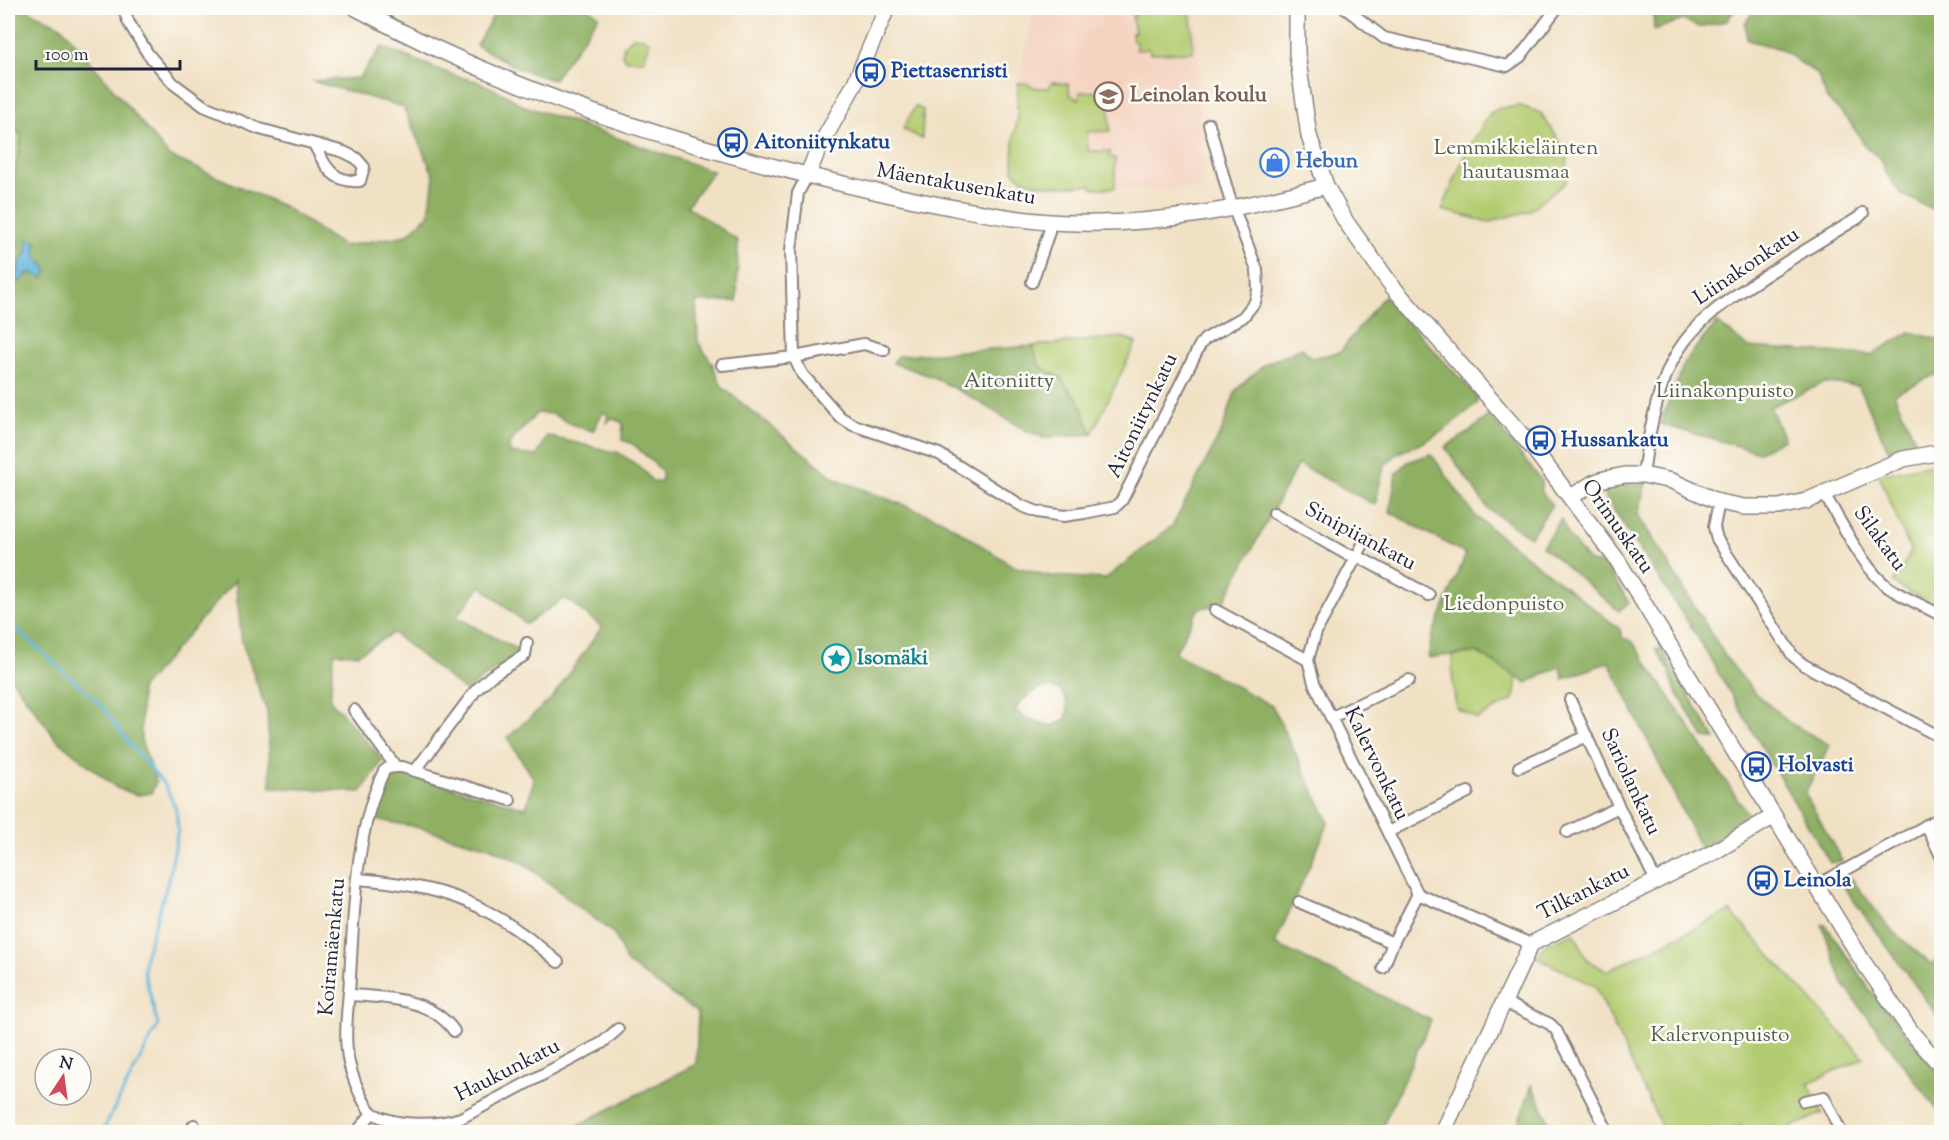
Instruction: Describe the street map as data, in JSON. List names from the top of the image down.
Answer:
{
  "streets": {
    "main road": ["Mäentakusenkatu", "Orimuskatu", "Tilkankatu"],
    "street": [
      "Liinakonkatu",
      "Aitoniitynkatu",
      "Sinipiiankatu",
      "Silakatu",
      "Kalervonkatu",
      "Sariolankatu",
      "Koiramäenkatu",
      "Haukunkatu"
    ]
  },
  "crossings": [
    ["Mäentakusenkatu", "Aitoniitynkatu"],
    ["Mäentakusenkatu", "Orimuskatu"],
    ["Orimuskatu", "Tilkankatu"],
    ["Sariolankatu", "Tilkankatu"],
    ["Koiramäenkatu", "Haukunkatu"]
  ],
  "parks": [
    "Lemmikkieläinten hautausmaa",
    "Aitoniitty",
    "Liinakonpuisto",
    "Liedonpuisto",
    "Kalervonpuisto"
  ],
  "places": {
    "bus stop": [
      "Piettasenristi",
      "Aitoniitynkatu",
      "Hussankatu",
      "Holvasti",
      "Leinola"
    ],
    "school or university": ["Leinolan koulu"],
    "shop": ["Hebun"],
    "place": ["Isomäki"]
  },
  "scale_bar": "100 m",
  "north": "top"
}
